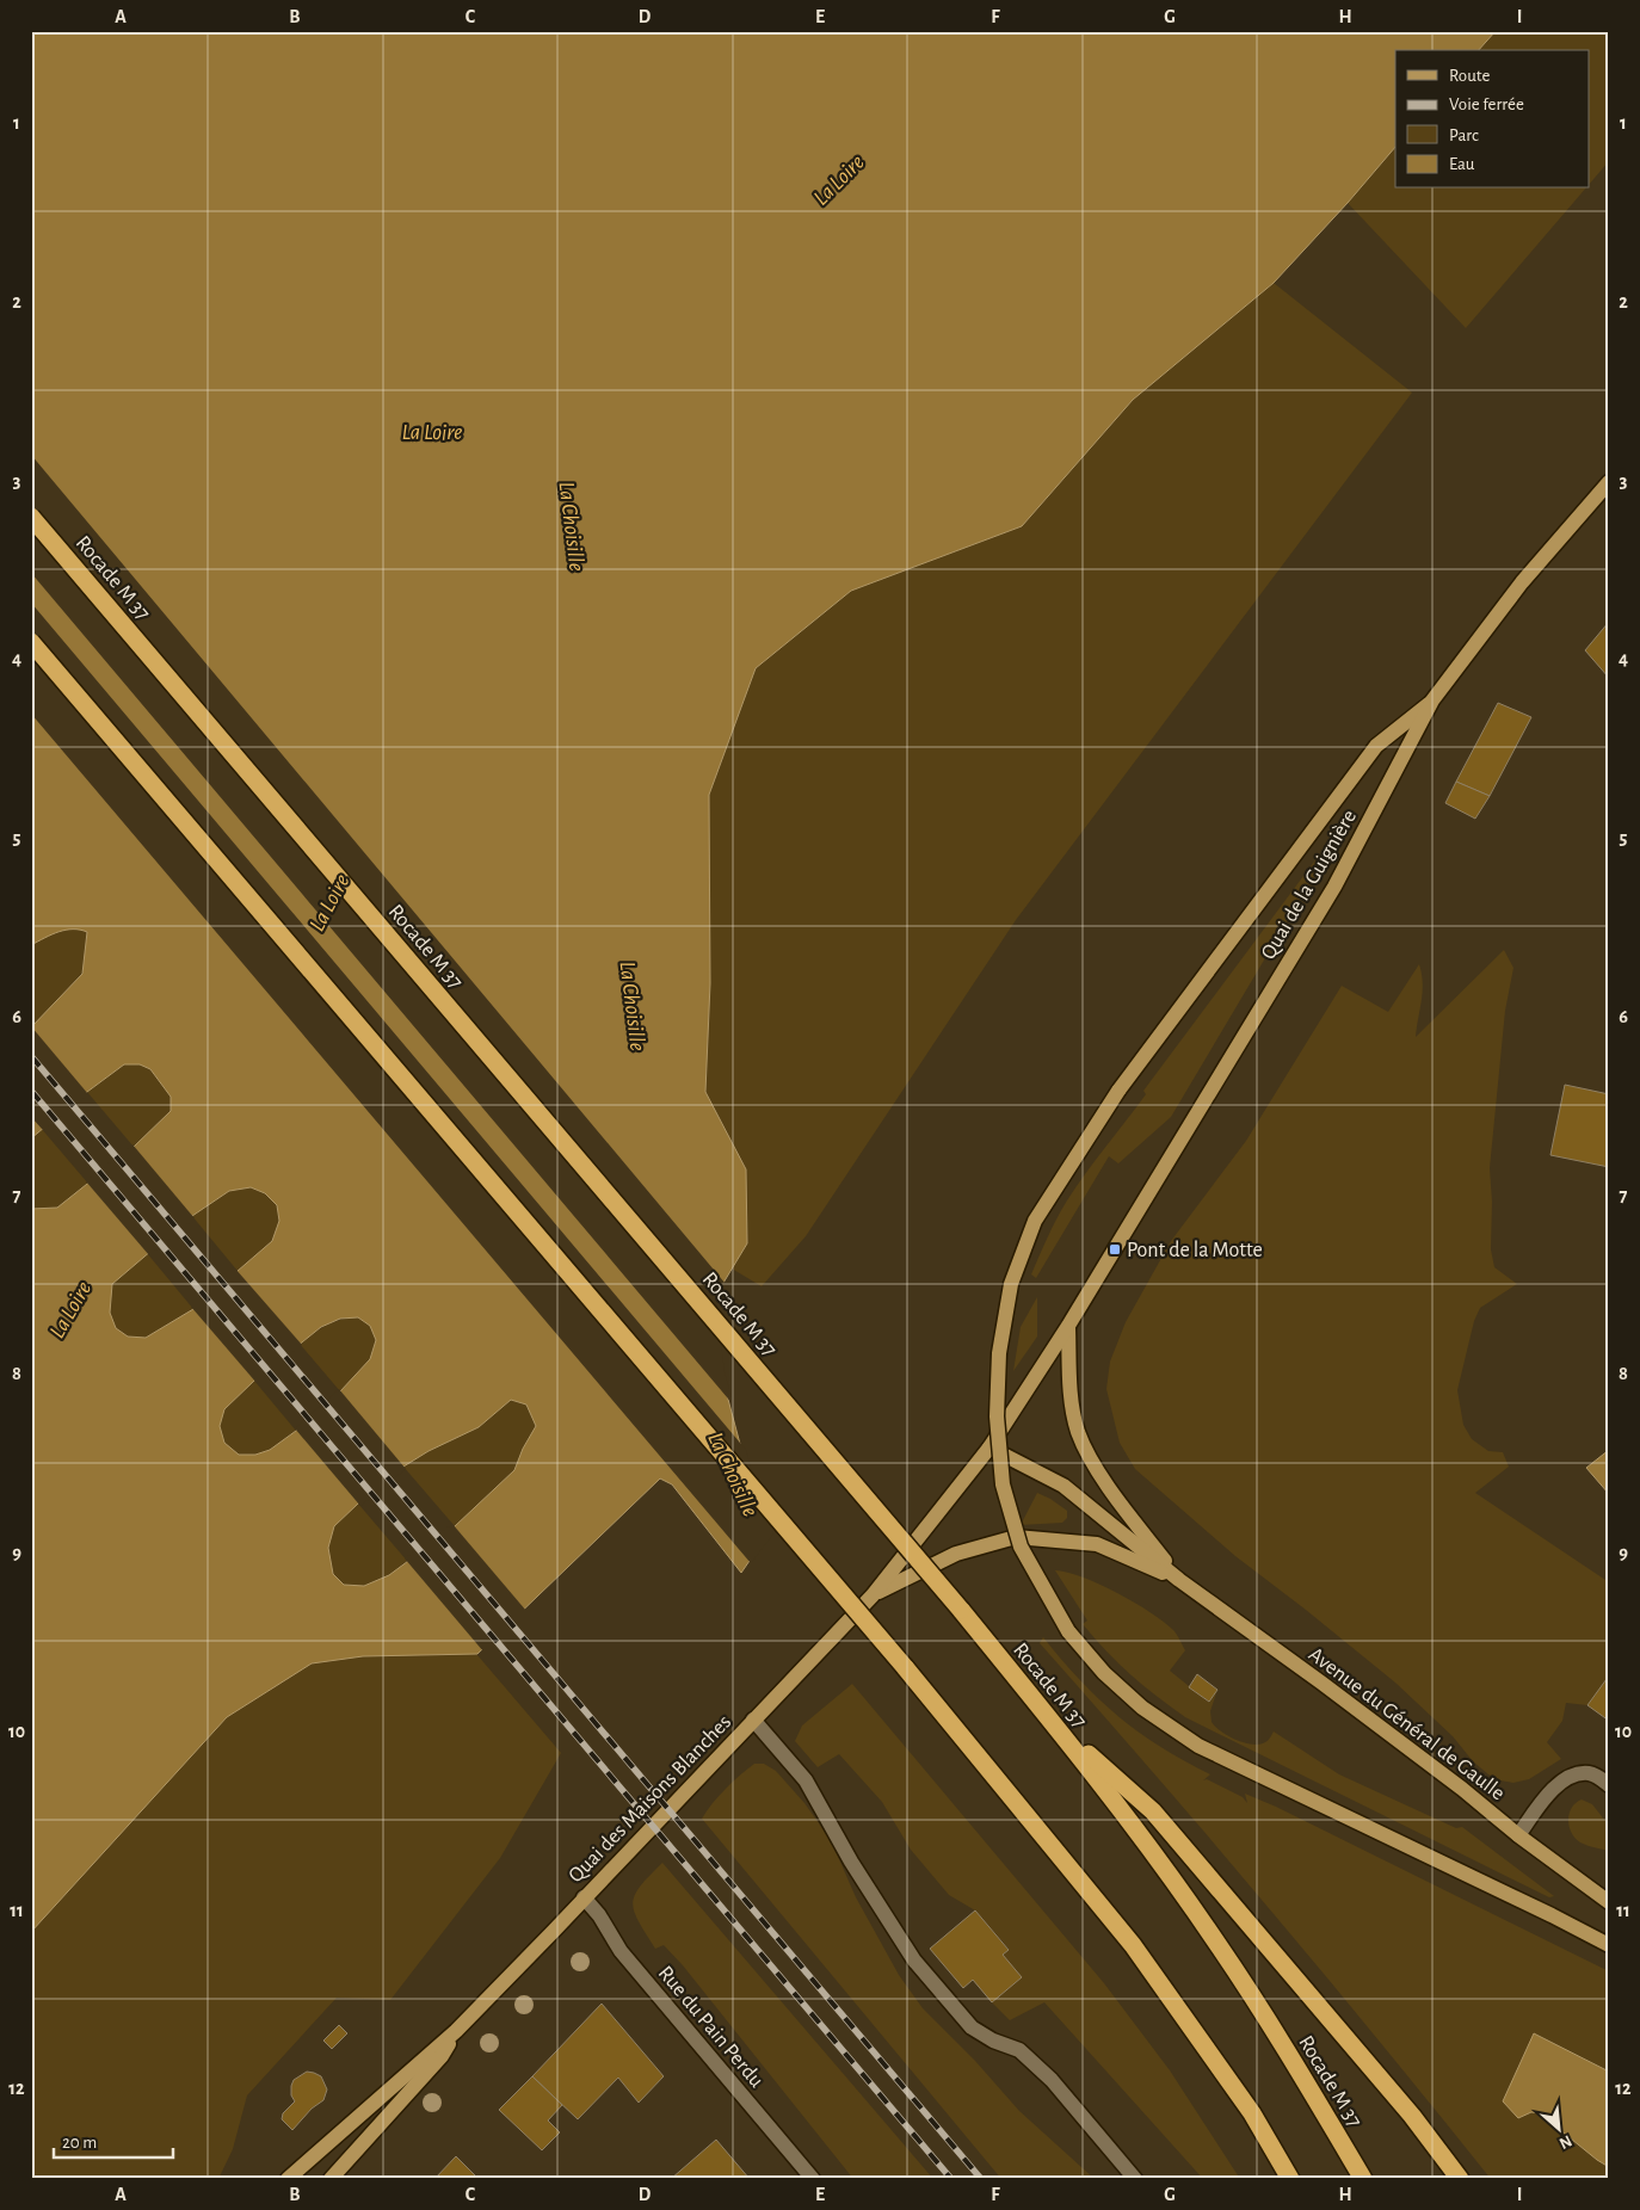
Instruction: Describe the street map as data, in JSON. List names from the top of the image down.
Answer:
{
  "streets": {
    "highway": ["Rocade M 37"],
    "main road": ["Quai de la Guignière", "Avenue du Général de Gaulle", "Quai des Maisons Blanches"],
    "street": ["Rue du Pain Perdu"]
  },
  "crossings": [
    ["Quai de la Guignière", "Quai des Maisons Blanches"],
    ["Quai des Maisons Blanches", "Rue du Pain Perdu"]
  ],
  "water": ["La Loire", "La Choisille"],
  "places": {
    "transit": ["Pont de la Motte"]
  },
  "legend": [
    "Route",
    "Voie ferrée",
    "Parc",
    "Eau"
  ],
  "scale_bar": "20 m",
  "north": "bottom right",
  "grid": {
    "columns": [
      "A",
      "B",
      "C",
      "D",
      "E",
      "F",
      "G",
      "H",
      "I"
    ],
    "rows": [
      "1",
      "2",
      "3",
      "4",
      "5",
      "6",
      "7",
      "8",
      "9",
      "10",
      "11",
      "12"
    ]
  }
}
